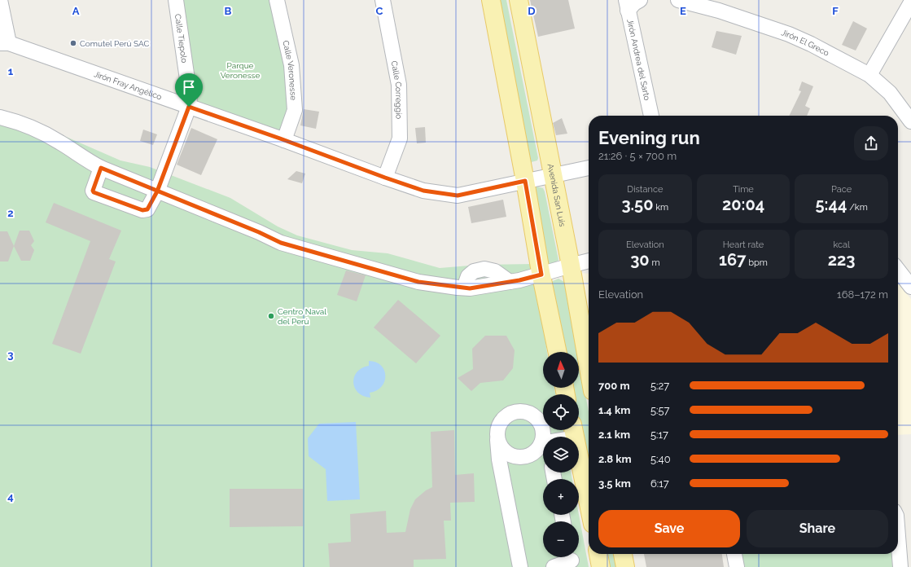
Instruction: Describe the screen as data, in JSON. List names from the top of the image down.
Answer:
{
  "streets": {
    "main road": ["Avenida San Luis"],
    "street": [
      "Calle Tiepolo",
      "Jirón El Greco",
      "Jirón Andrea del Sarto",
      "Calle Veronesse",
      "Jirón Fray Angélico",
      "Calle Correggio"
    ]
  },
  "crossings": [
    ["Calle Tiepolo", "Jirón Fray Angélico"],
    ["Calle Veronesse", "Jirón Fray Angélico"],
    ["Jirón Fray Angélico", "Calle Correggio"],
    ["Jirón Fray Angélico", "Avenida San Luis"]
  ],
  "parks": ["Parque Veronesse"],
  "places": ["Comutel Perú SAC", "Centro Naval del Perú"],
  "north": "top",
  "page": {
    "heading": ["Evening run", "21:26 · 5 × 700 m"],
    "stats": [
      ["Distance", "3.50 km"],
      ["Time", "20:04"],
      ["Pace", "5:44 /km"],
      ["Elevation", "30 m"],
      ["Heart rate", "167 bpm"],
      ["kcal", "223"]
    ],
    "chart": ["Elevation", "168–172 m"],
    "map_buttons": ["+", "−"],
    "list": [
      {
        "name": "700 m",
        "note": "5:27"
      },
      {
        "name": "1.4 km",
        "note": "5:57"
      },
      {
        "name": "2.1 km",
        "note": "5:17"
      },
      {
        "name": "2.8 km",
        "note": "5:40"
      },
      {
        "name": "3.5 km",
        "note": "6:17"
      }
    ],
    "buttons": ["Save", "Share"]
  },
  "grid": {
    "columns": [
      "A",
      "B",
      "C",
      "D",
      "E",
      "F"
    ],
    "rows": [
      "1",
      "2",
      "3",
      "4"
    ]
  }
}
